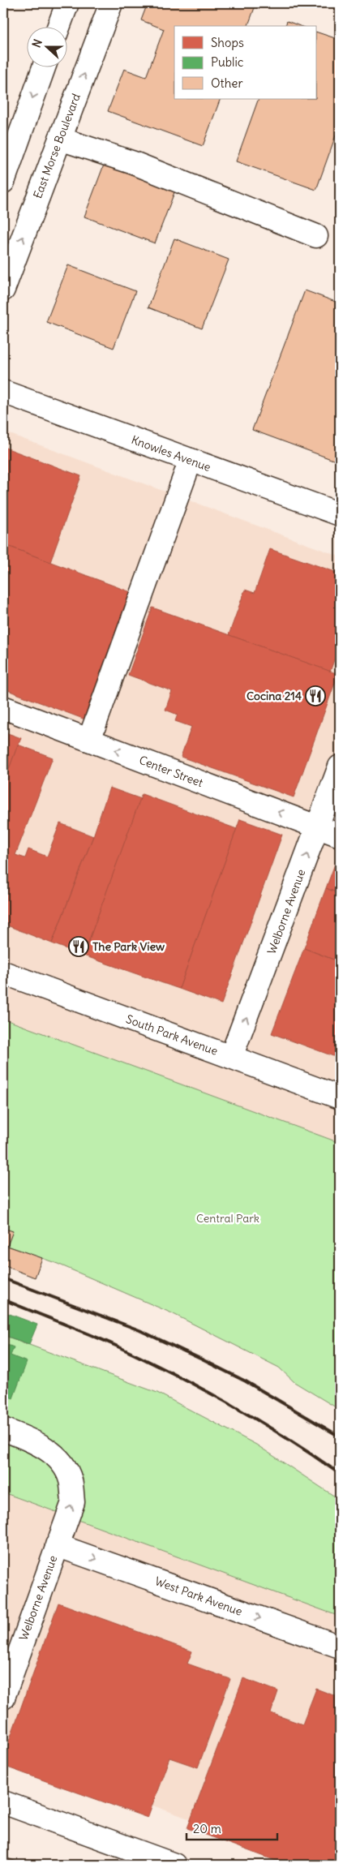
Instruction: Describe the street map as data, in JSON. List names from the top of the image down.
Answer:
{
  "streets": {
    "street": [
      "East Morse Boulevard",
      "Knowles Avenue",
      "Center Street",
      "Welborne Avenue",
      "South Park Avenue",
      "West Park Avenue"
    ]
  },
  "crossings": [
    ["Center Street", "Welborne Avenue"],
    ["Welborne Avenue", "South Park Avenue"],
    ["Welborne Avenue", "West Park Avenue"]
  ],
  "one_way": ["Center Street", "Welborne Avenue", "West Park Avenue"],
  "parks": ["Central Park"],
  "places": {
    "restaurant": ["Cocina 214", "The Park View"]
  },
  "legend": ["Shops", "Public", "Other"],
  "scale_bar": "20 m",
  "north": "left"
}
